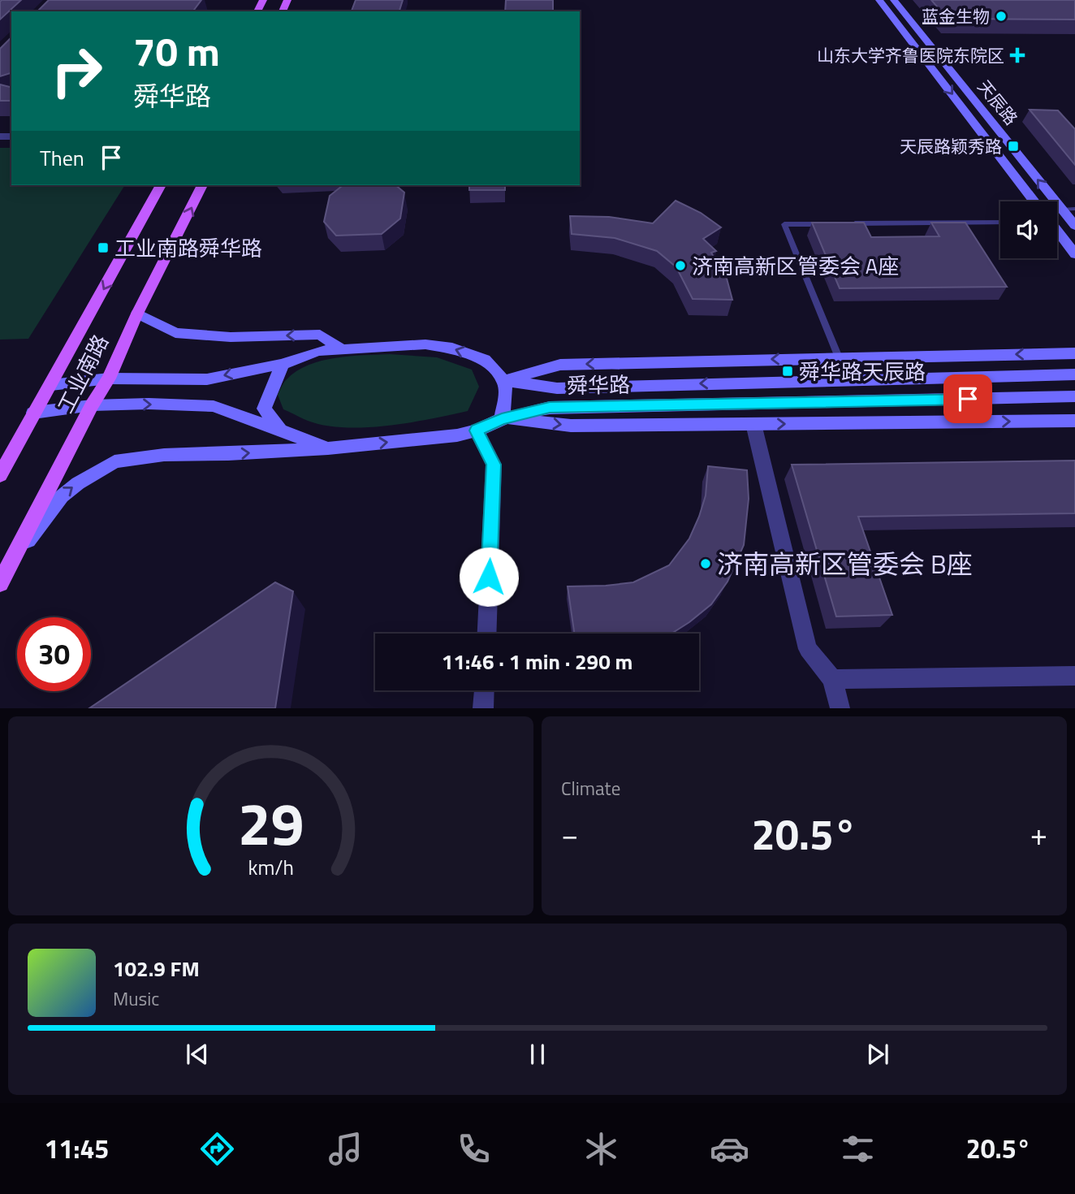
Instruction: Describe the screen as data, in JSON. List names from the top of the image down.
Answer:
{
  "streets": {
    "main road": ["天辰路", "工业南路", "舜华路"]
  },
  "crossings": [
    ["工业南路", "舜华路"]
  ],
  "places": {
    "other": ["蓝金生物", "济南高新区管委会 A座", "济南高新区管委会 B座"],
    "health": ["山东大学齐鲁医院东院区"],
    "transit": ["天辰路颖秀路", "工业南路舜华路", "舜华路天辰路"]
  },
  "page": {
    "turn": ["70 m", "舜华路"],
    "then": "Then",
    "limit": "30",
    "trip": "11:46 · 1 min · 290 m",
    "tile": "Climate",
    "heat": ["−", "20.5°", "+"],
    "song": ["102.9 FM", "Music"],
    "tabs": ["11:45", "20.5°"],
    "gauge": ["29", "km/h"]
  }
}
